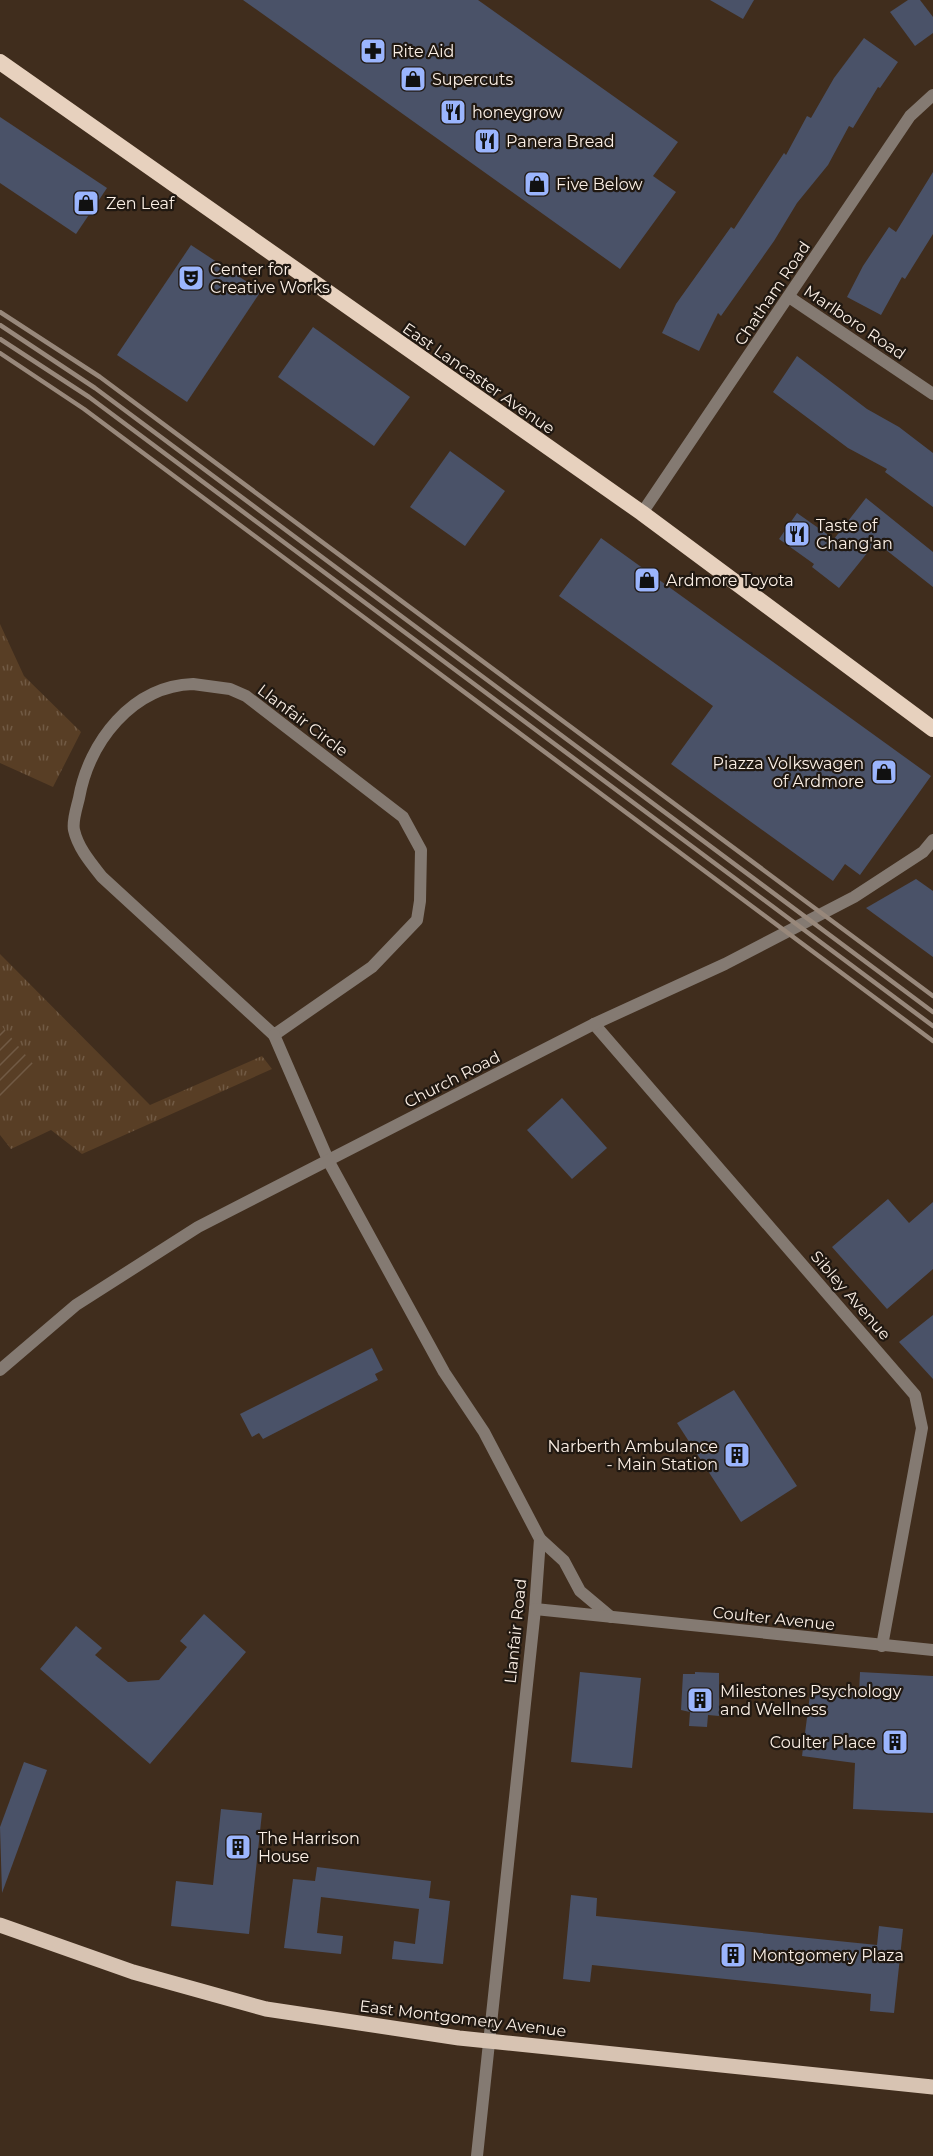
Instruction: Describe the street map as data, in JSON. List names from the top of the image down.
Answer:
{
  "streets": {
    "highway": ["East Lancaster Avenue"],
    "main road": ["East Montgomery Avenue"],
    "street": [
      "Chatham Road",
      "Marlboro Road",
      "Llanfair Circle",
      "Church Road",
      "Sibley Avenue",
      "Coulter Avenue",
      "Llanfair Road"
    ]
  },
  "crossings": [
    ["Chatham Road", "Marlboro Road"],
    ["Chatham Road", "East Lancaster Avenue"],
    ["Llanfair Circle", "Church Road"],
    ["Church Road", "Sibley Avenue"],
    ["Sibley Avenue", "Coulter Avenue"],
    ["Coulter Avenue", "Llanfair Road"],
    ["Llanfair Road", "East Montgomery Avenue"]
  ],
  "places": {
    "pharmacy": ["Rite Aid"],
    "shop": [
      "Supercuts",
      "Five Below",
      "Zen Leaf",
      "Ardmore Toyota",
      "Piazza Volkswagen of Ardmore"
    ],
    "restaurant": ["honeygrow", "Panera Bread", "Taste of Chang'an"],
    "theatre": ["Center for Creative Works"],
    "building": [
      "Narberth Ambulance - Main Station",
      "Milestones Psychology and Wellness",
      "Coulter Place",
      "The Harrison House",
      "Montgomery Plaza"
    ]
  }
}
